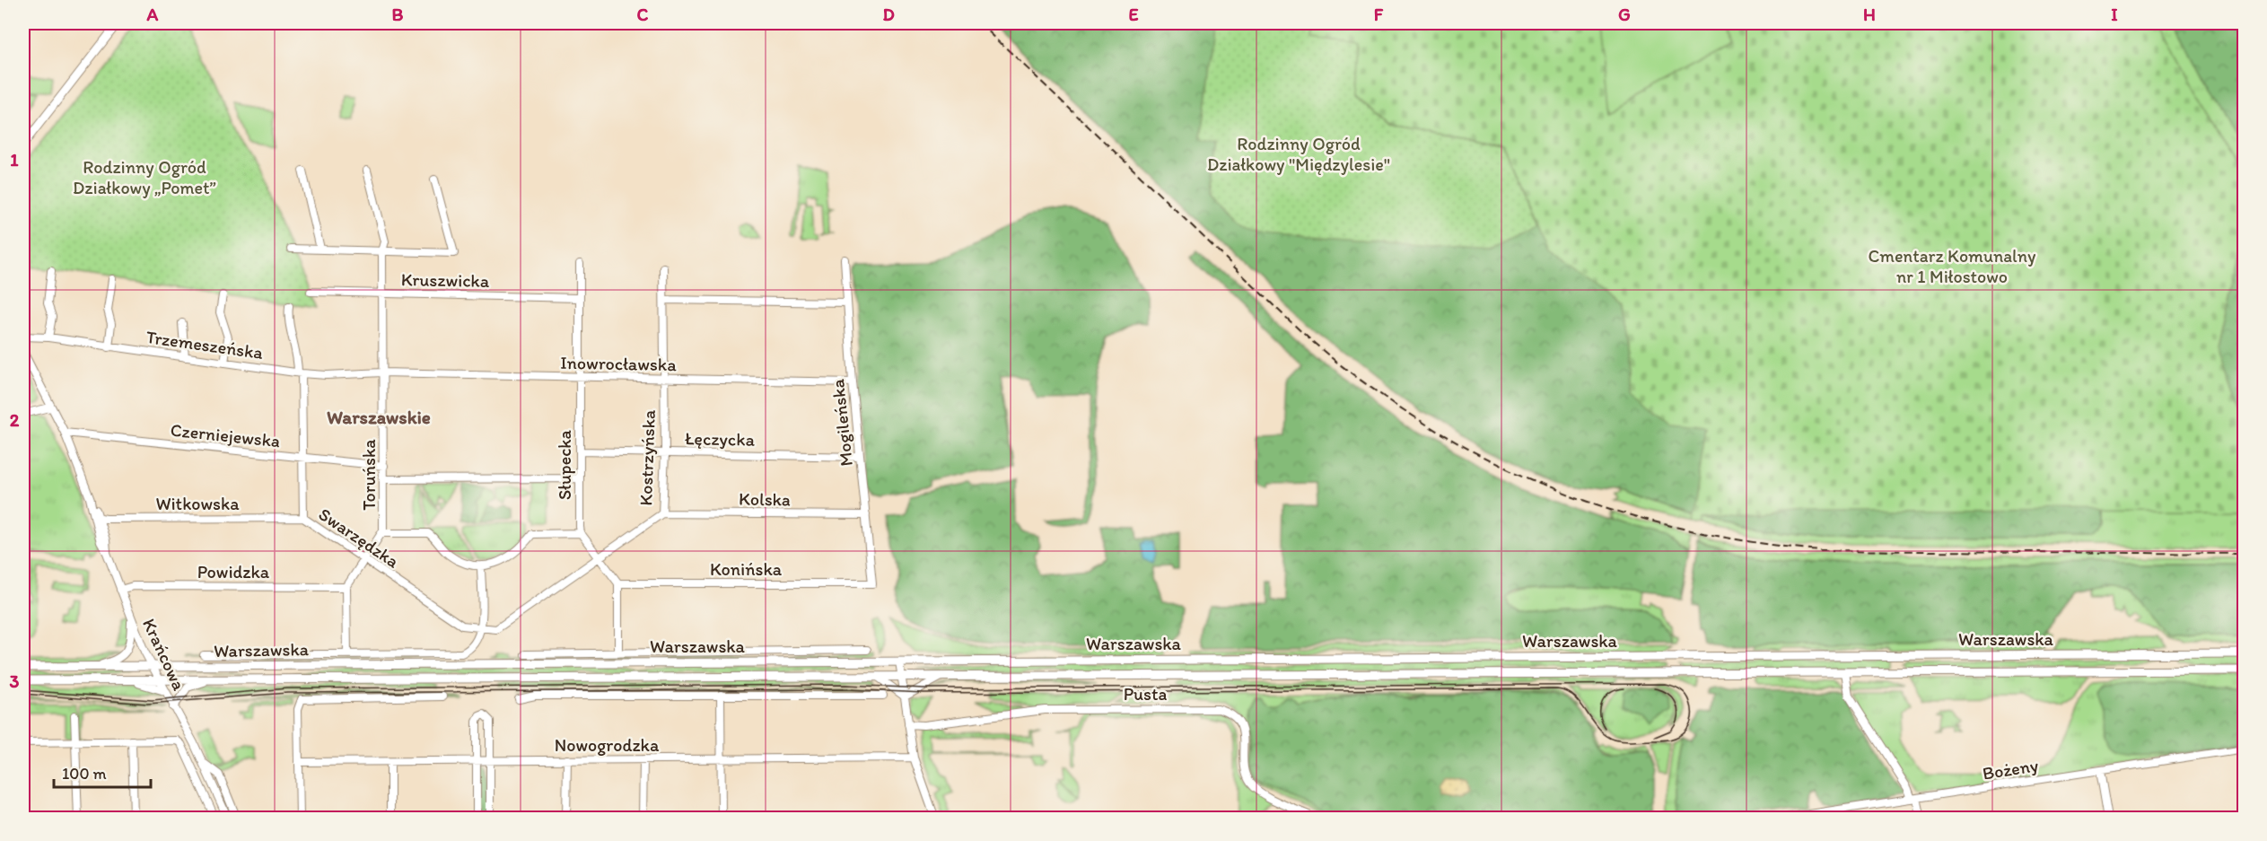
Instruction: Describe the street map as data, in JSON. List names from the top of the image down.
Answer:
{
  "streets": {
    "main road": ["Warszawska"],
    "street": [
      "Kruszwicka",
      "Trzemeszeńska",
      "Inowrocławska",
      "Mogileńska",
      "Czerniejewska",
      "Łęczycka",
      "Kostrzyńska",
      "Słupecka",
      "Toruńska",
      "Kolska",
      "Witkowska",
      "Swarzędzka",
      "Konińska",
      "Powidzka",
      "Krańcowa",
      "Pusta",
      "Nowogrodzka",
      "Bożeny"
    ]
  },
  "crossings": [
    ["Kruszwicka", "Słupecka"],
    ["Kruszwicka", "Toruńska"],
    ["Trzemeszeńska", "Inowrocławska"],
    ["Trzemeszeńska", "Toruńska"],
    ["Trzemeszeńska", "Swarzędzka"],
    ["Inowrocławska", "Mogileńska"],
    ["Inowrocławska", "Kostrzyńska"],
    ["Inowrocławska", "Słupecka"],
    ["Inowrocławska", "Toruńska"],
    ["Mogileńska", "Łęczycka"],
    ["Mogileńska", "Kolska"],
    ["Mogileńska", "Konińska"],
    ["Czerniejewska", "Toruńska"],
    ["Czerniejewska", "Swarzędzka"],
    ["Czerniejewska", "Krańcowa"],
    ["Łęczycka", "Kostrzyńska"],
    ["Łęczycka", "Słupecka"],
    ["Kostrzyńska", "Kolska"],
    ["Kostrzyńska", "Swarzędzka"],
    ["Toruńska", "Swarzędzka"],
    ["Toruńska", "Powidzka"],
    ["Witkowska", "Swarzędzka"],
    ["Witkowska", "Krańcowa"],
    ["Swarzędzka", "Warszawska"],
    ["Powidzka", "Krańcowa"],
    ["Warszawska", "Krańcowa"]
  ],
  "districts": ["Warszawskie"],
  "parks": ["Rodzinny Ogród Działkowy \"Międzylesie\"", "Rodzinny Ogród Działkowy „Pomet”", "Cmentarz Komunalny nr 1 Miłostowo"],
  "scale_bar": "100 m",
  "grid": {
    "columns": [
      "A",
      "B",
      "C",
      "D",
      "E",
      "F",
      "G",
      "H",
      "I"
    ],
    "rows": ["1", "2", "3"]
  }
}
